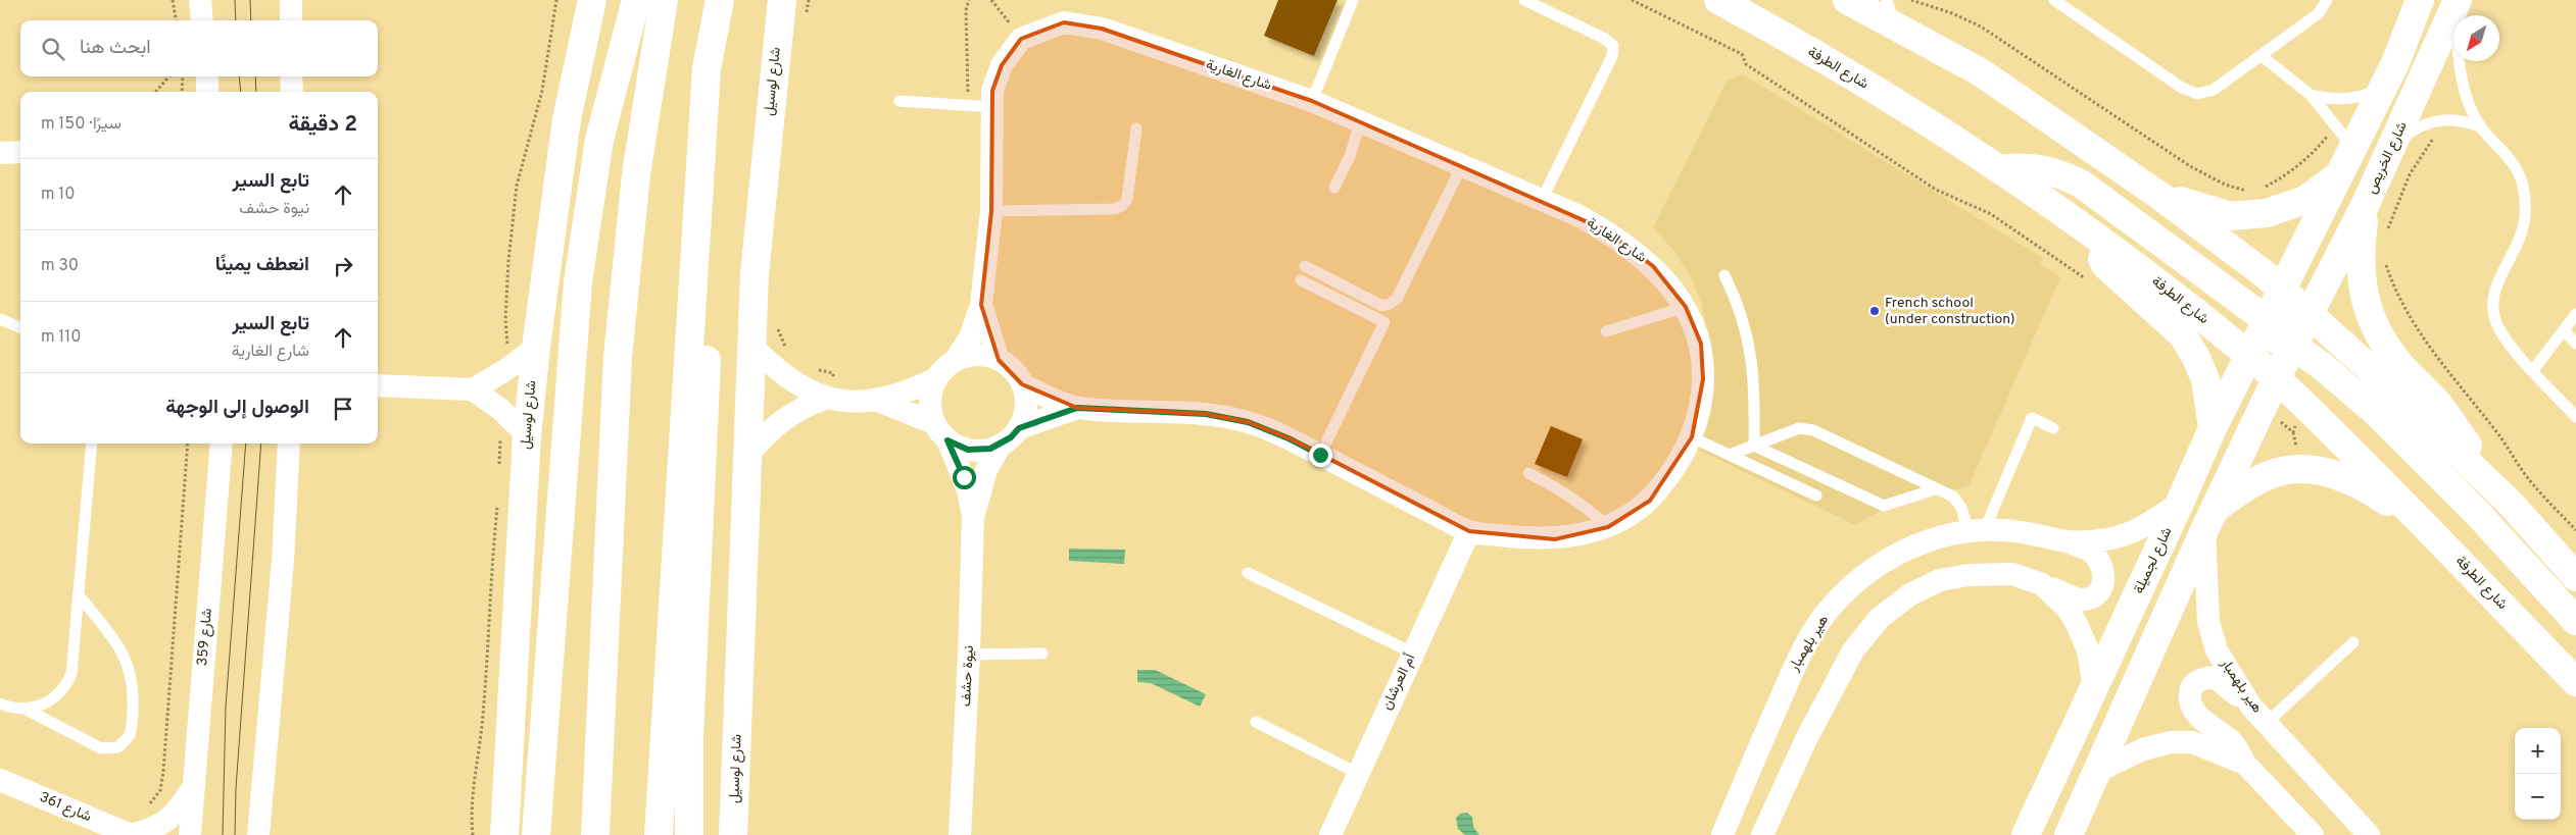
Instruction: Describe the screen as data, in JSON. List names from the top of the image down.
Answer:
{
  "streets": {
    "main road": [
      "شارع الطرفة",
      "شارع لوسيل",
      "شارع الخريص",
      "شارع لجميلة"
    ],
    "street": [
      "شارع الغارية",
      "شارع 359",
      "هير بلهمبار",
      "نيوة حشف",
      "أم العرشان",
      "شارع 361"
    ]
  },
  "crossings": [
    ["شارع الطرفة", "شارع لجميلة"],
    ["شارع الغارية", "نيوة حشف"],
    ["شارع الغارية", "أم العرشان"],
    ["شارع لجميلة", "هير بلهمبار"],
    ["شارع 359", "شارع 361"]
  ],
  "places": ["French school (under construction)"],
  "north": "bottom left",
  "page": {
    "search": "ابحث هنا",
    "heading": ["2 دقيقة", "سيرًا · 150 m"],
    "list": [
      ["تابع السير", "نيوة حشف", "10 m"],
      ["انعطف يمينًا", "30 m"],
      ["تابع السير", "شارع الغارية", "110 m"],
      "الوصول إلى الوجهة"
    ],
    "map_buttons": ["+", "−"]
  }
}
